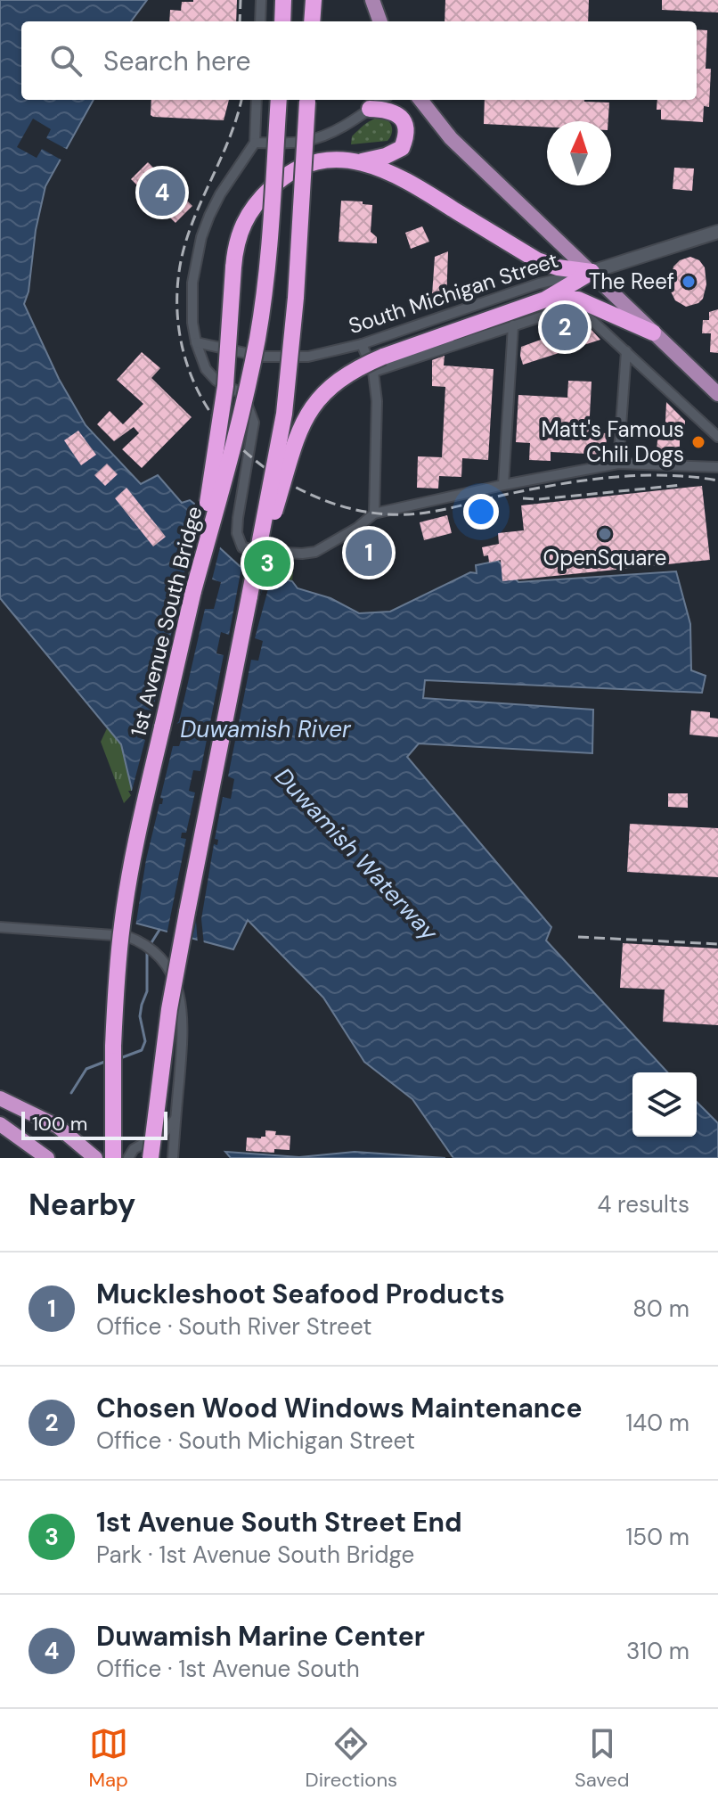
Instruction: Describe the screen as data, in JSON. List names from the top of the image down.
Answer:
{
  "streets": {
    "highway": ["1st Avenue South Bridge"],
    "main road": ["South Michigan Street"]
  },
  "water": ["Duwamish River", "Duwamish Waterway"],
  "places": ["The Reef", "Matt's Famous Chili Dogs", "OpenSquare"],
  "scale_bar": "100 m",
  "north": "top",
  "page": {
    "search": "Search here",
    "pins": [
      "4",
      "2",
      "1",
      "3"
    ],
    "scale": "100 m",
    "heading": ["Nearby", "4 results"],
    "list": [
      {
        "mark": "1",
        "name": "Muckleshoot Seafood Products",
        "note": "Office · South River Street",
        "value": "80 m"
      },
      {
        "mark": "2",
        "name": "Chosen Wood Windows Maintenance",
        "note": "Office · South Michigan Street",
        "value": "140 m"
      },
      {
        "mark": "3",
        "name": "1st Avenue South Street End",
        "note": "Park · 1st Avenue South Bridge",
        "value": "150 m"
      },
      {
        "mark": "4",
        "name": "Duwamish Marine Center",
        "note": "Office · 1st Avenue South",
        "value": "310 m"
      }
    ],
    "nav": ["Map", "Directions", "Saved"]
  }
}
